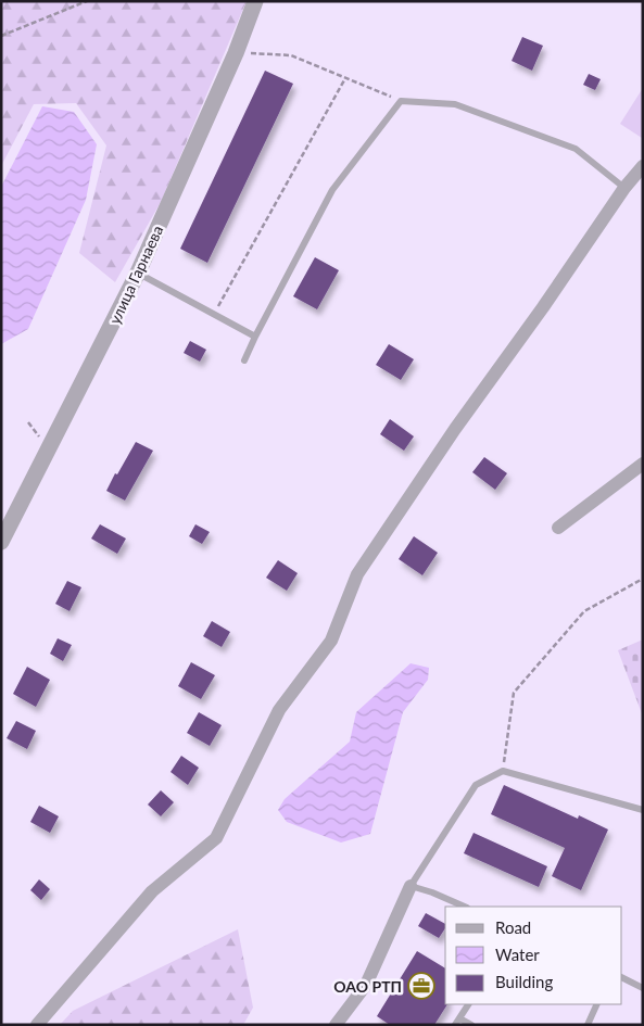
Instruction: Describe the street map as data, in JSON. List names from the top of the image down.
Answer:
{
  "streets": {
    "street": ["улица Гарнаева"]
  },
  "places": {
    "office": ["ОАО РТП"]
  },
  "legend": ["Road", "Water", "Building"]
}
